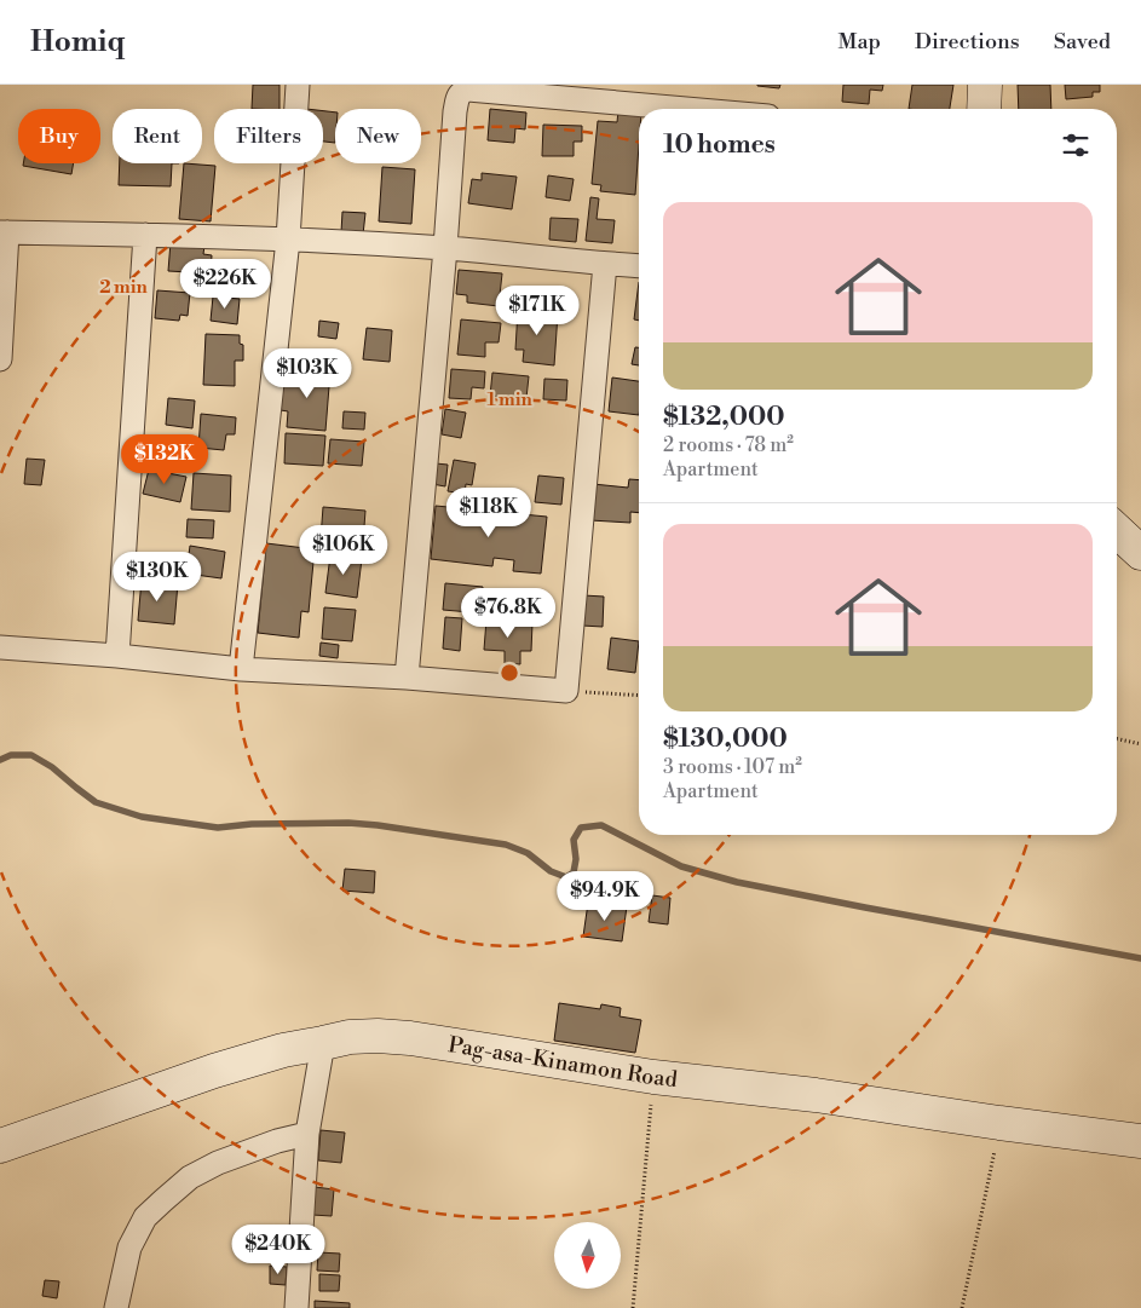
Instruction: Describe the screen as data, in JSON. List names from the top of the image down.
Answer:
{
  "streets": {
    "street": ["Pag-asa-Kinamon Road"]
  },
  "north": "bottom",
  "page": {
    "header": "Homiq",
    "nav": ["Map", "Directions", "Saved"],
    "chip": [
      "Buy",
      "Rent",
      "Filters",
      "New"
    ],
    "heading": "10 homes",
    "list": [
      {
        "name": "$132,000",
        "note": "2 rooms · 78 m² · Apartment"
      },
      {
        "name": "$130,000",
        "note": "3 rooms · 107 m² · Apartment"
      }
    ],
    "price": [
      "$226K",
      "$171K",
      "$103K",
      "$132K",
      "$118K",
      "$106K",
      "$130K",
      "$76.8K",
      "$94.9K",
      "$240K"
    ]
  },
  "rings": ["2 min", "1 min"]
}
